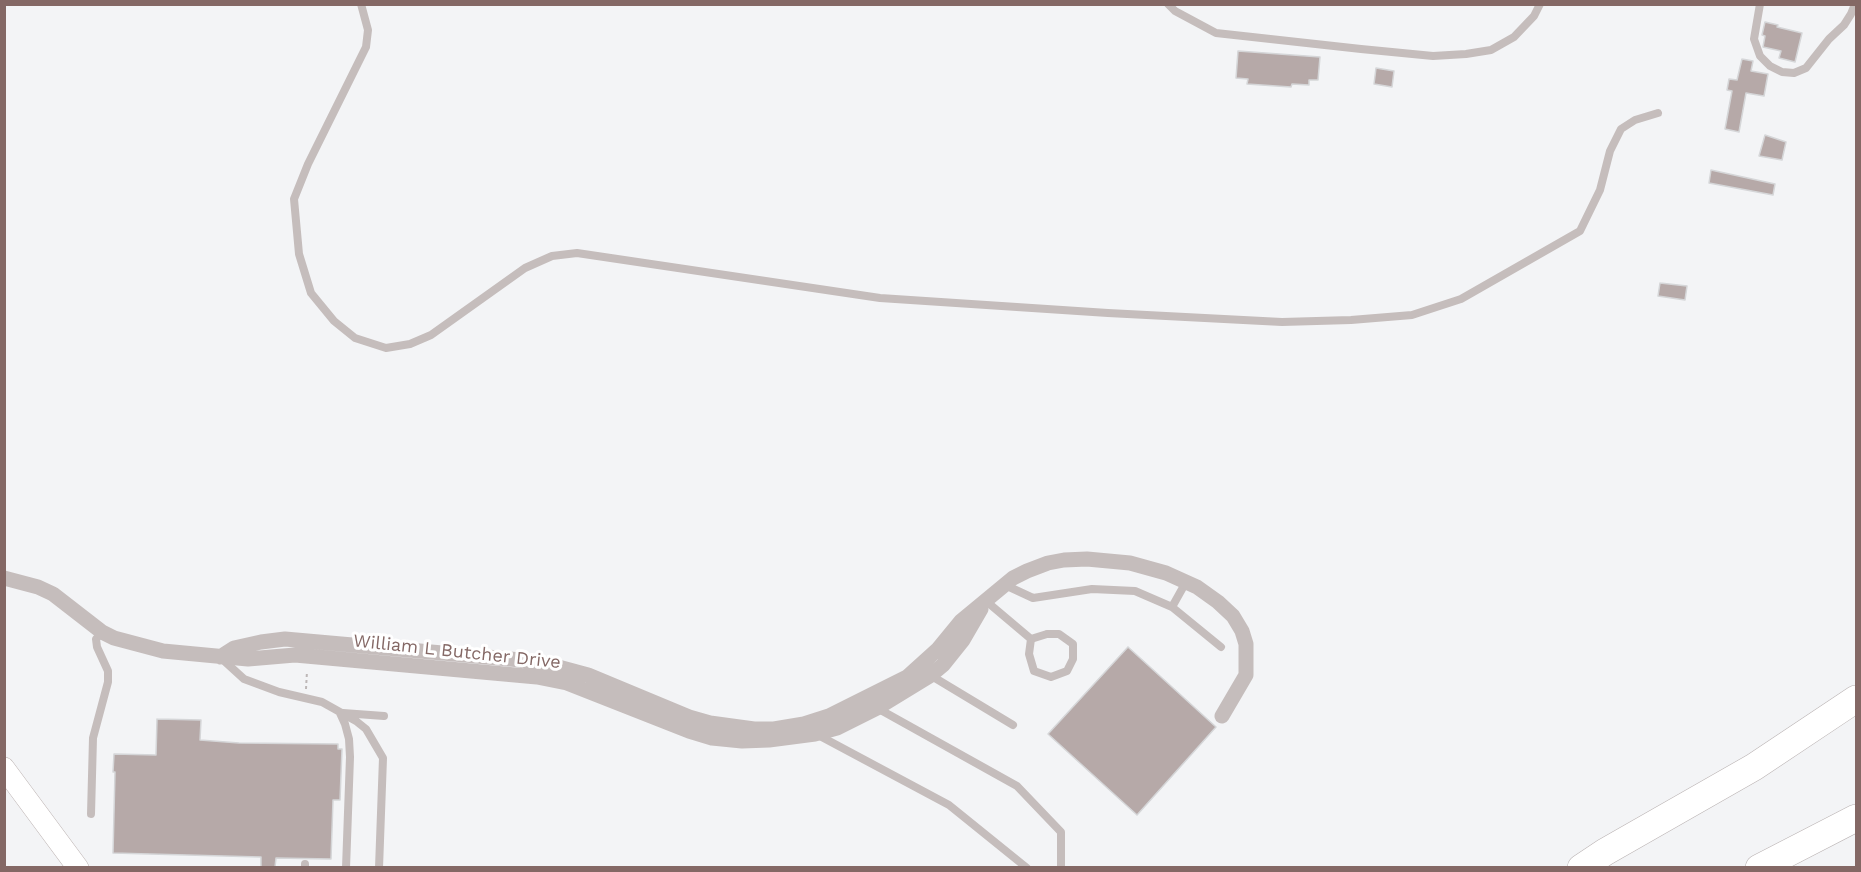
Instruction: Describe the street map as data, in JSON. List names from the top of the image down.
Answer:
{
  "streets": {
    "street": ["William L Butcher Drive"]
  }
}
